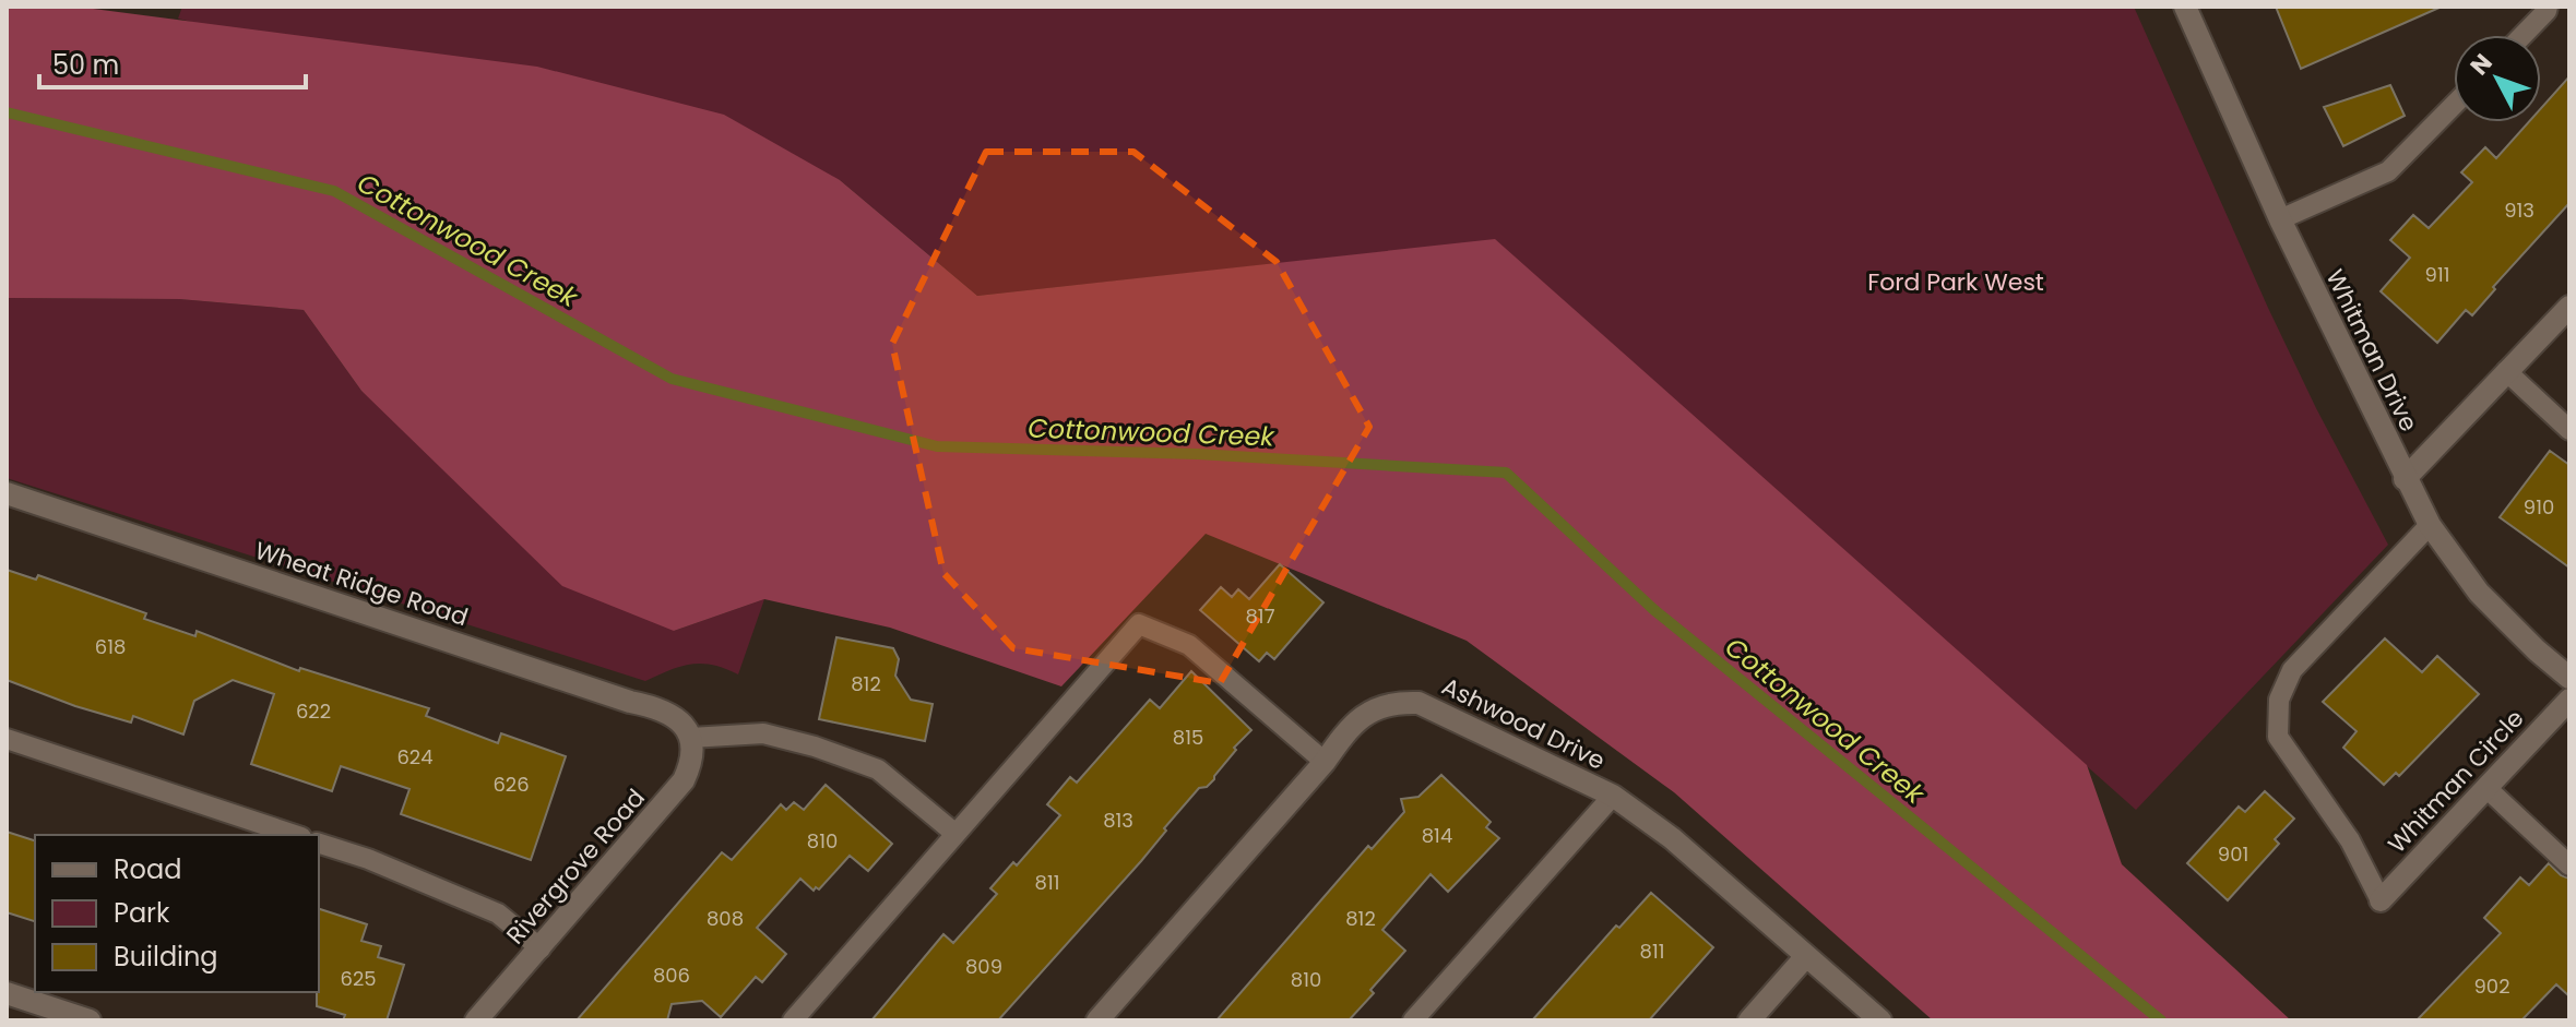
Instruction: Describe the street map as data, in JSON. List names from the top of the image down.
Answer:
{
  "streets": {
    "street": [
      "Whitman Drive",
      "Wheat Ridge Road",
      "Ashwood Drive",
      "Whitman Circle",
      "Rivergrove Road"
    ]
  },
  "crossings": [
    ["Wheat Ridge Road", "Rivergrove Road"]
  ],
  "water": ["Cottonwood Creek"],
  "parks": ["Ford Park West"],
  "house_numbers": [
    "913",
    "911",
    "910",
    "817",
    "618",
    "812",
    "622",
    "815",
    "624",
    "626",
    "813",
    "814",
    "810",
    "901",
    "811",
    "808",
    "812",
    "811",
    "809",
    "806",
    "625",
    "810",
    "902"
  ],
  "legend": ["Road", "Park", "Building"],
  "scale_bar": "50 m",
  "north": "top left"
}
